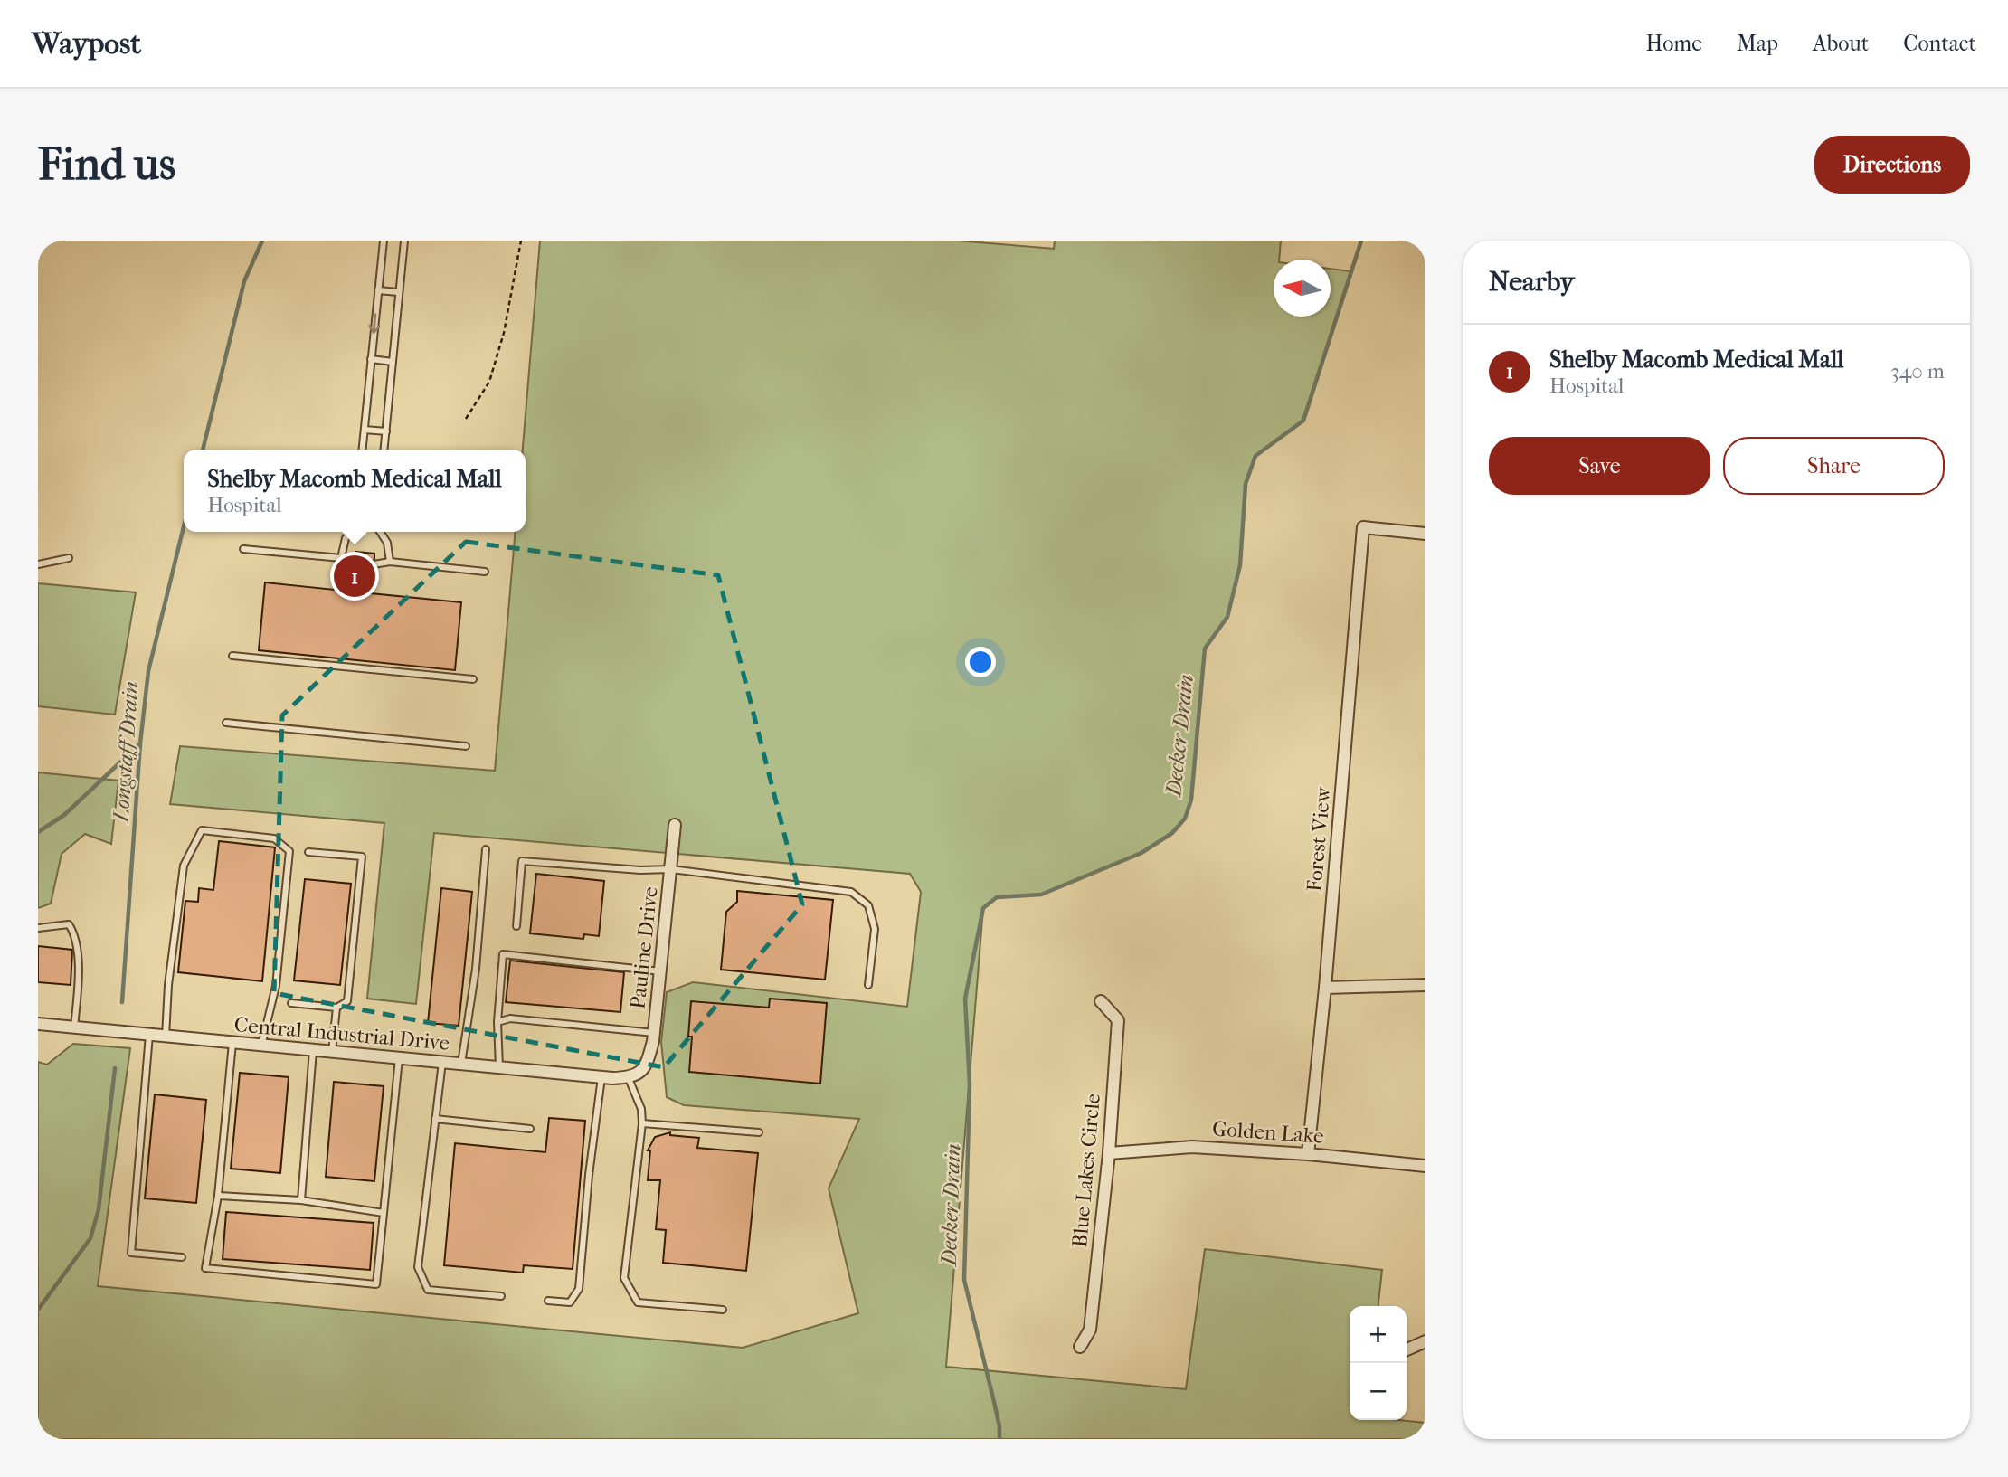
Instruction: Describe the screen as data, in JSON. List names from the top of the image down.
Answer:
{
  "streets": {
    "street": [
      "Forest View",
      "Pauline Drive",
      "Central Industrial Drive",
      "Golden Lake",
      "Blue Lakes Circle"
    ]
  },
  "crossings": [
    ["Forest View", "Golden Lake"],
    ["Pauline Drive", "Central Industrial Drive"],
    ["Golden Lake", "Blue Lakes Circle"]
  ],
  "water": ["Decker Drain", "Longstaff Drain"],
  "north": "left",
  "page": {
    "header": "Waypost",
    "nav": [
      "Home",
      "Map",
      "About",
      "Contact"
    ],
    "buttons": [
      "Directions",
      ["Save", "Share"]
    ],
    "title": "Find us",
    "heading": "Nearby",
    "list": [
      {
        "mark": "1",
        "name": "Shelby Macomb Medical Mall",
        "note": "Hospital",
        "value": "340 m"
      }
    ],
    "popup": ["Shelby Macomb Medical Mall", "Hospital"],
    "pins": "1",
    "map_buttons": ["+", "−"]
  }
}
